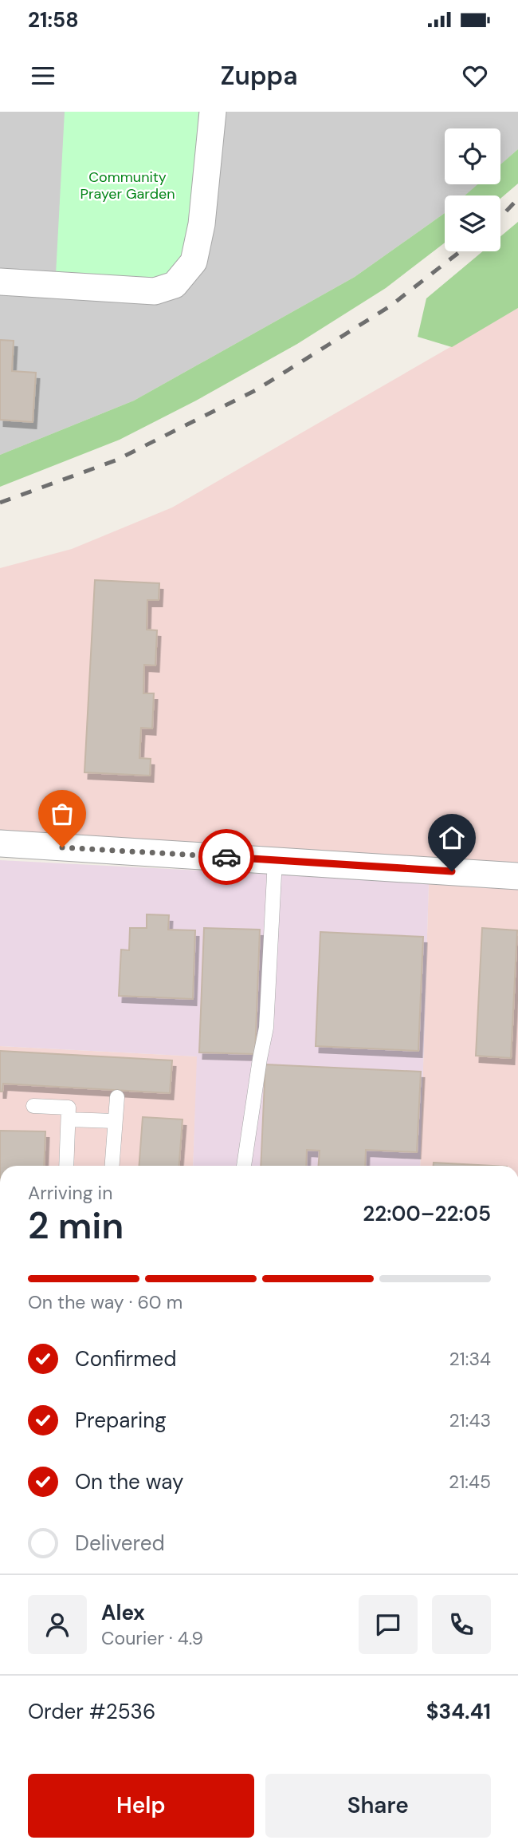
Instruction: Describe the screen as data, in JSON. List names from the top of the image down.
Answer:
{
  "parks": ["Community Prayer Garden"],
  "page": {
    "status": "21:58",
    "header": "Zuppa",
    "heading": ["2 min", "Arriving in", "22:00–22:05"],
    "panel": [
      "Alex",
      "Courier · 4.9",
      "Order #2536",
      "$34.41"
    ],
    "bar": "On the way · 60 m",
    "list": [
      ["Confirmed", "21:34"],
      ["Preparing", "21:43"],
      ["On the way", "21:45"],
      "Delivered"
    ],
    "buttons": ["Help", "Share"]
  }
}
